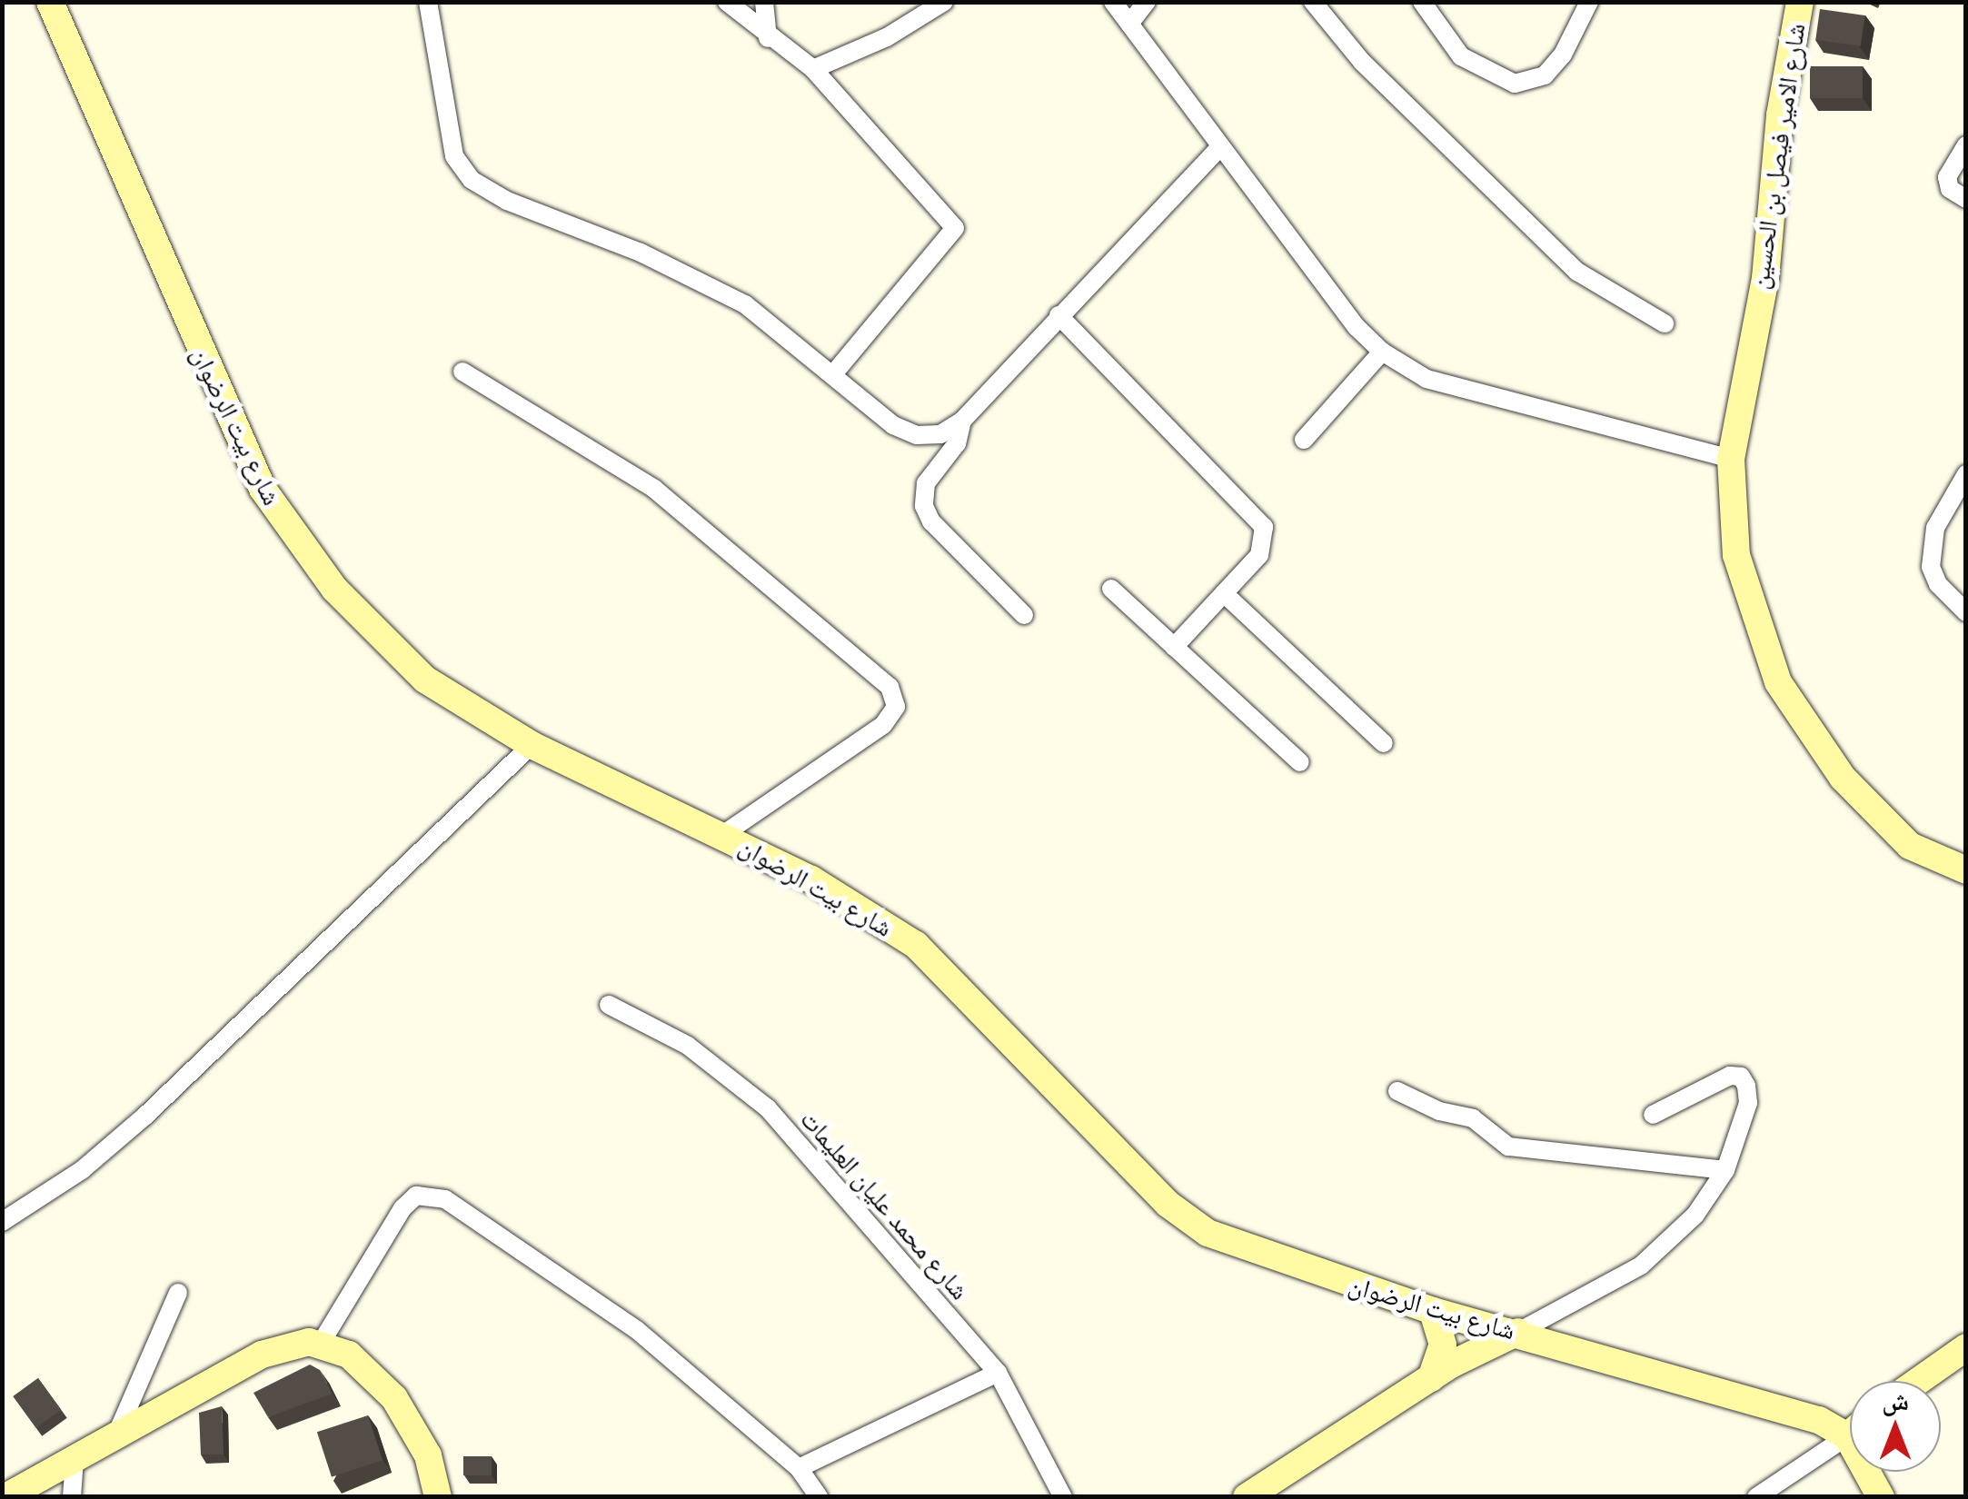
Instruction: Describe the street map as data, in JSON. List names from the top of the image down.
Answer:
{
  "streets": {
    "street": ["شارع الامير فيصل بن الحسين", "شارع بيت الرضوان", "شارع محمد عليان العليمات"]
  },
  "north": "top"
}
